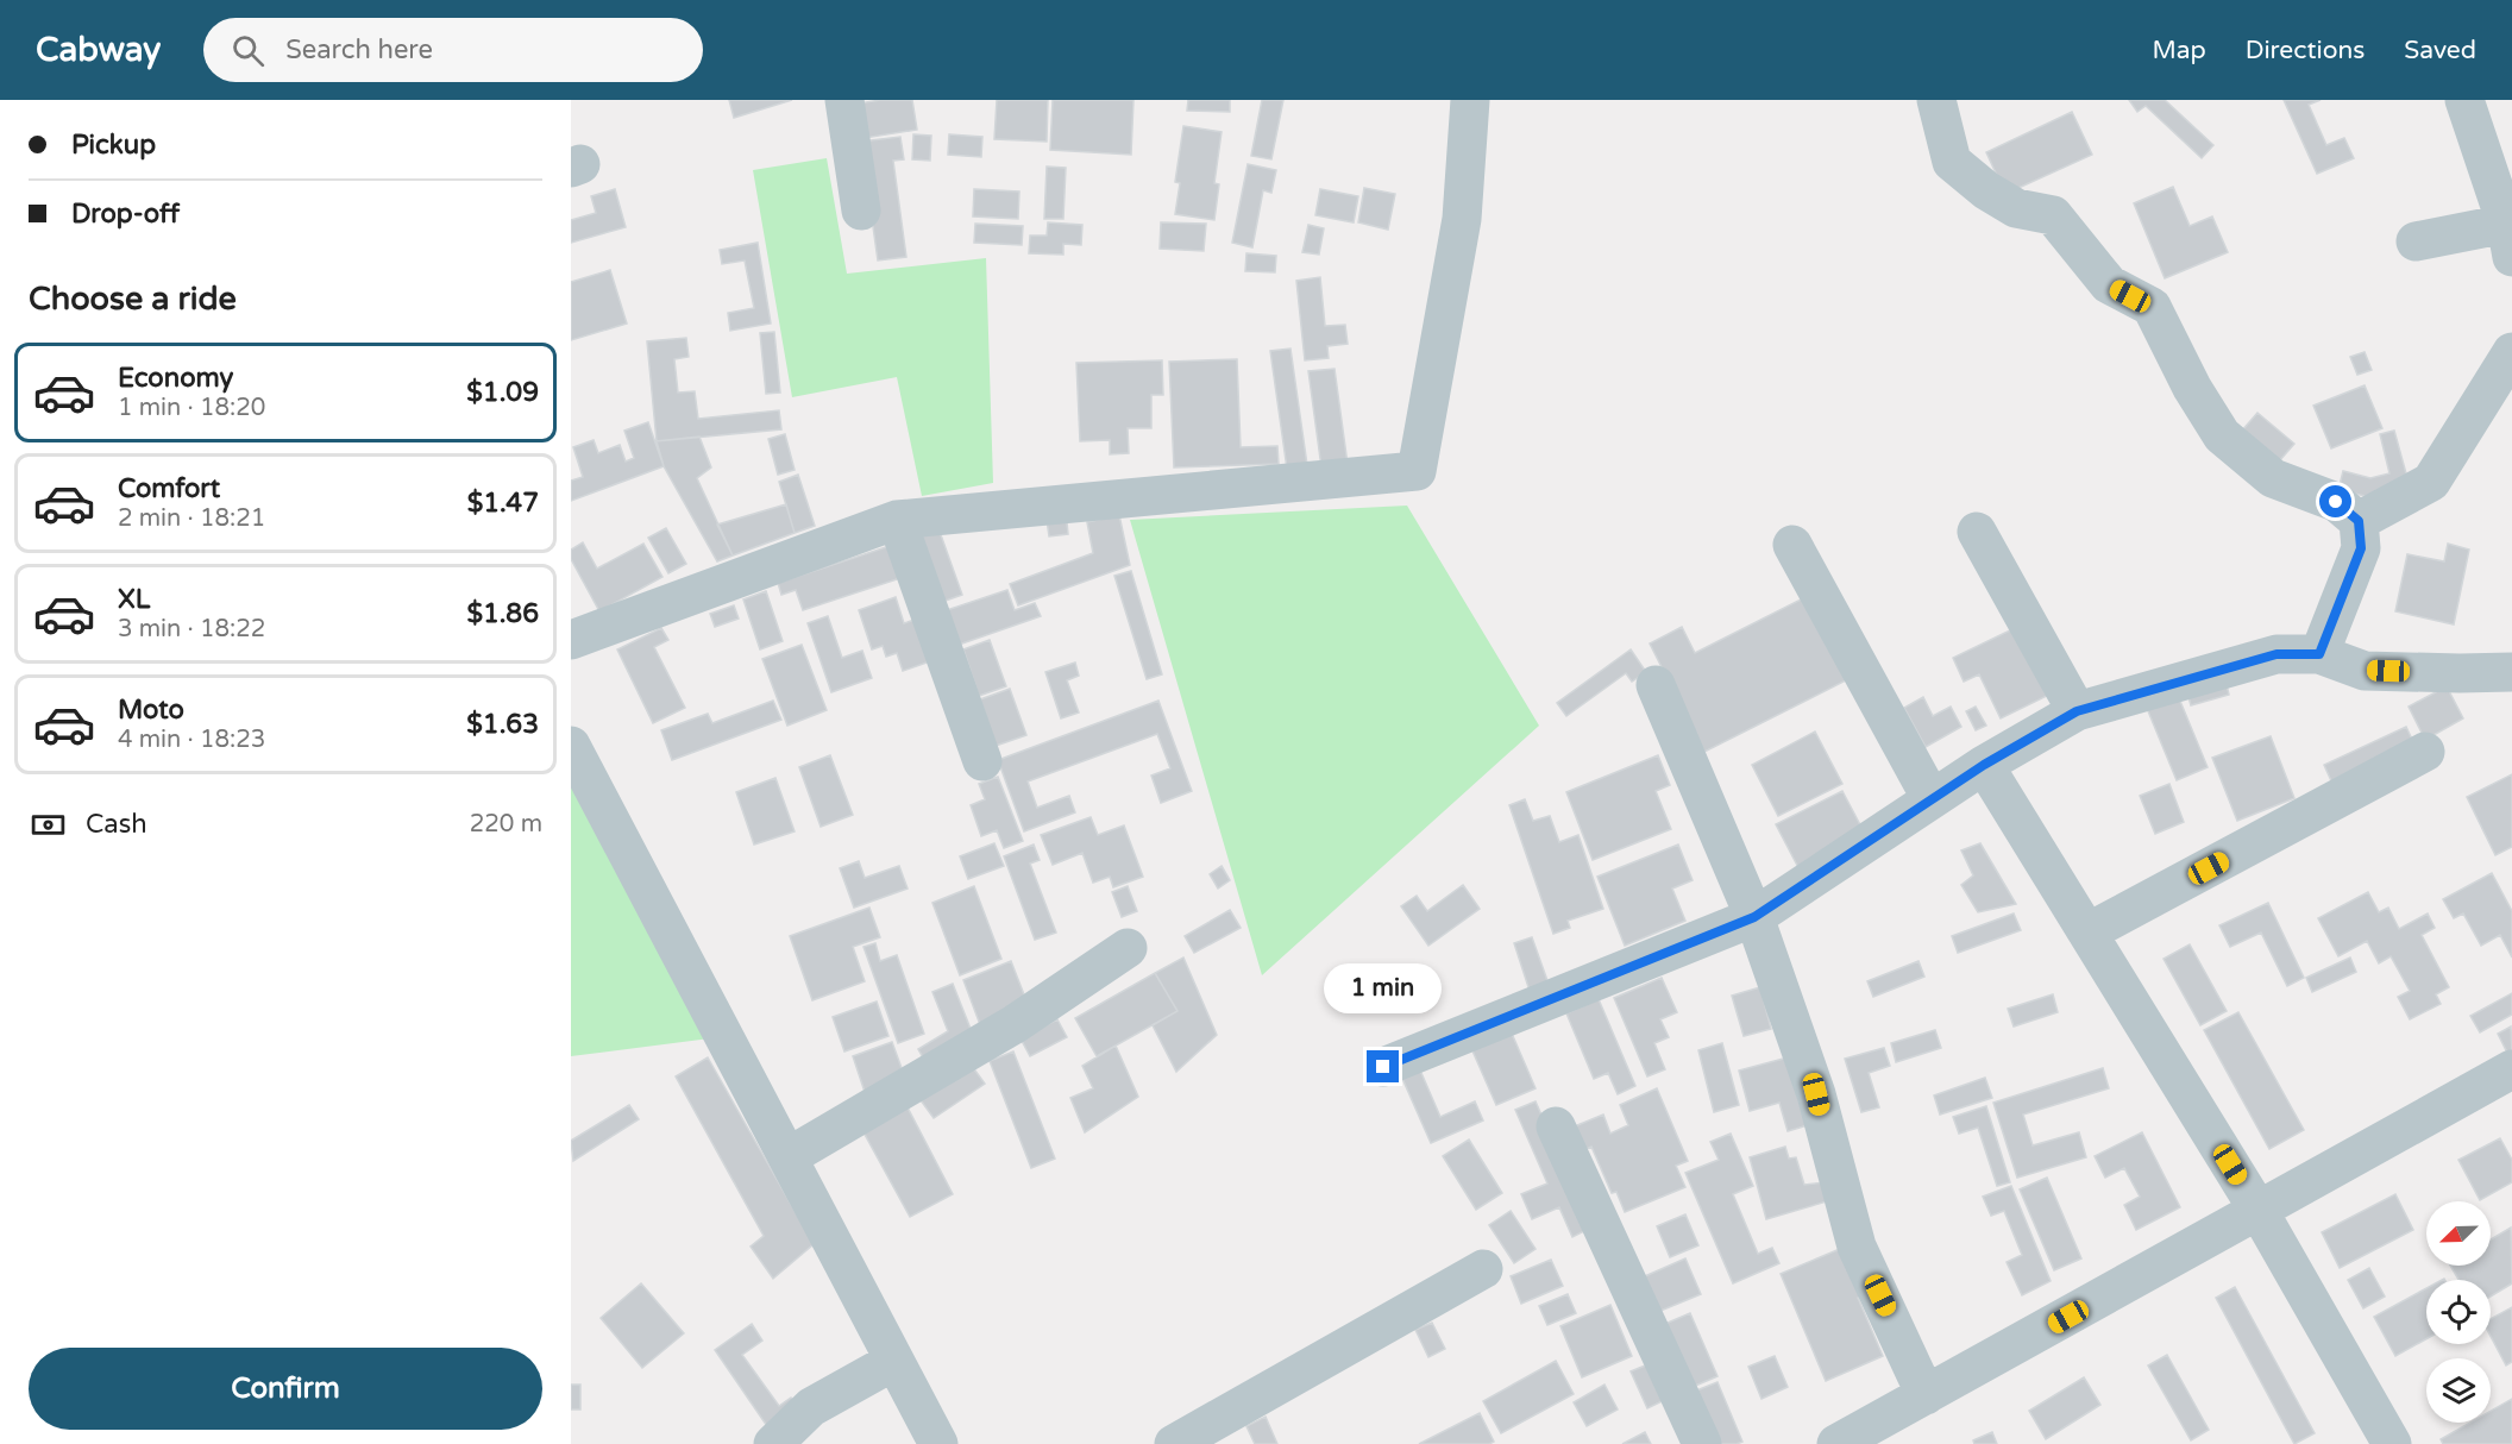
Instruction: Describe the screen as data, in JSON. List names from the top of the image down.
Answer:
{
  "north": "bottom left",
  "page": {
    "header": "Cabway",
    "search": "Search here",
    "nav": ["Map", "Directions", "Saved"],
    "banner": ["Pickup", "Drop-off"],
    "heading": "Choose a ride",
    "list": [
      {
        "name": "Economy",
        "note": "1 min · 18:20",
        "value": "$1.09"
      },
      {
        "name": "Comfort",
        "note": "2 min · 18:21",
        "value": "$1.47"
      },
      {
        "name": "XL",
        "note": "3 min · 18:22",
        "value": "$1.86"
      },
      {
        "name": "Moto",
        "note": "4 min · 18:23",
        "value": "$1.63"
      }
    ],
    "pay": ["Cash", "220 m"],
    "bubble": "1 min",
    "buttons": "Confirm"
  }
}
